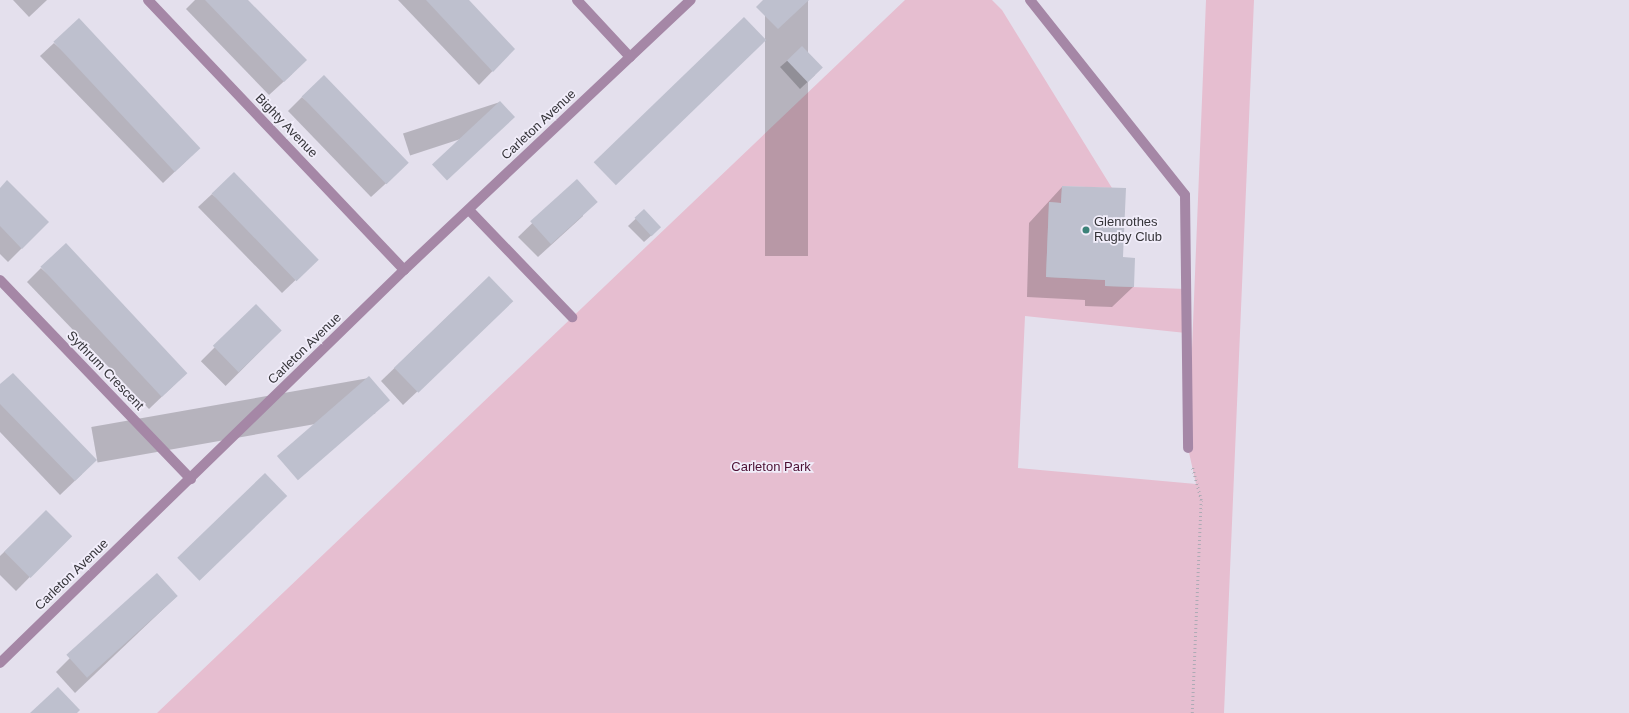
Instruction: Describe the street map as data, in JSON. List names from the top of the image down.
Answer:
{
  "streets": {
    "street": ["Carleton Avenue", "Bighty Avenue", "Sythrum Crescent"]
  },
  "crossings": [
    ["Carleton Avenue", "Bighty Avenue"],
    ["Carleton Avenue", "Sythrum Crescent"]
  ],
  "parks": ["Carleton Park"],
  "places": ["Glenrothes Rugby Club"]
}
